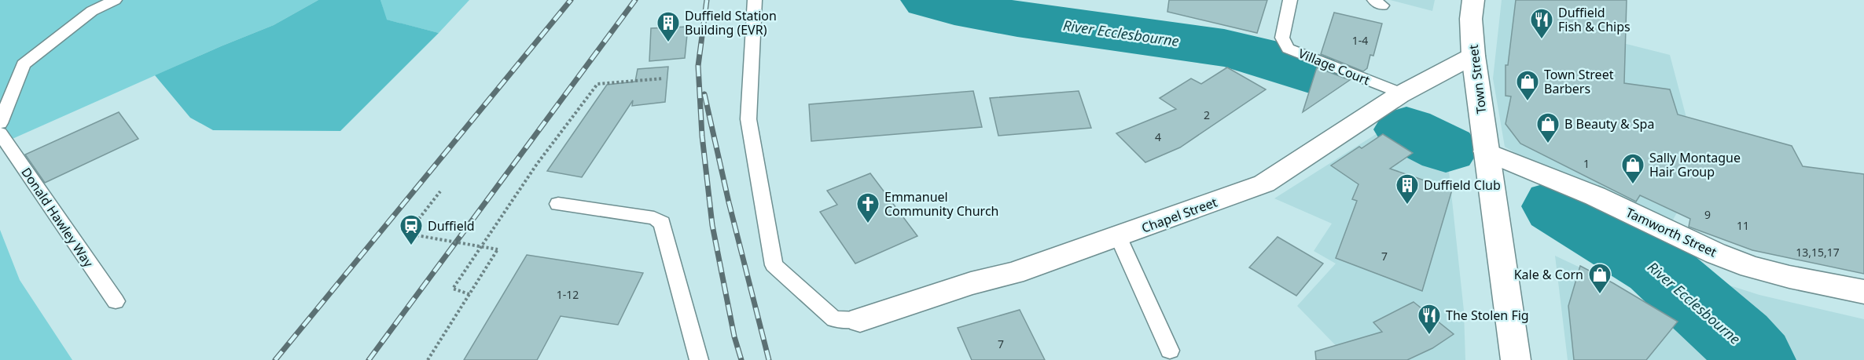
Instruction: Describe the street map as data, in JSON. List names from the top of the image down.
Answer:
{
  "streets": {
    "main road": ["Town Street", "Chapel Street", "Tamworth Street"],
    "lane": ["Village Court", "Donald Hawley Way"]
  },
  "crossings": [
    ["Village Court", "Chapel Street"],
    ["Town Street", "Chapel Street"],
    ["Town Street", "Tamworth Street"]
  ],
  "water": ["River Ecclesbourne"],
  "places": {
    "restaurant": ["Duffield Fish & Chips", "The Stolen Fig"],
    "building": ["Duffield Station Building (EVR)", "Duffield Club"],
    "shop": [
      "Town Street Barbers",
      "B Beauty & Spa",
      "Sally Montague Hair Group",
      "Kale & Corn"
    ],
    "church": ["Emmanuel Community Church"],
    "station": ["Duffield"]
  },
  "house_numbers": [
    "1-4",
    "2",
    "4",
    "1",
    "9",
    "11",
    "13,15,17",
    "7",
    "1-12",
    "7"
  ]
}
